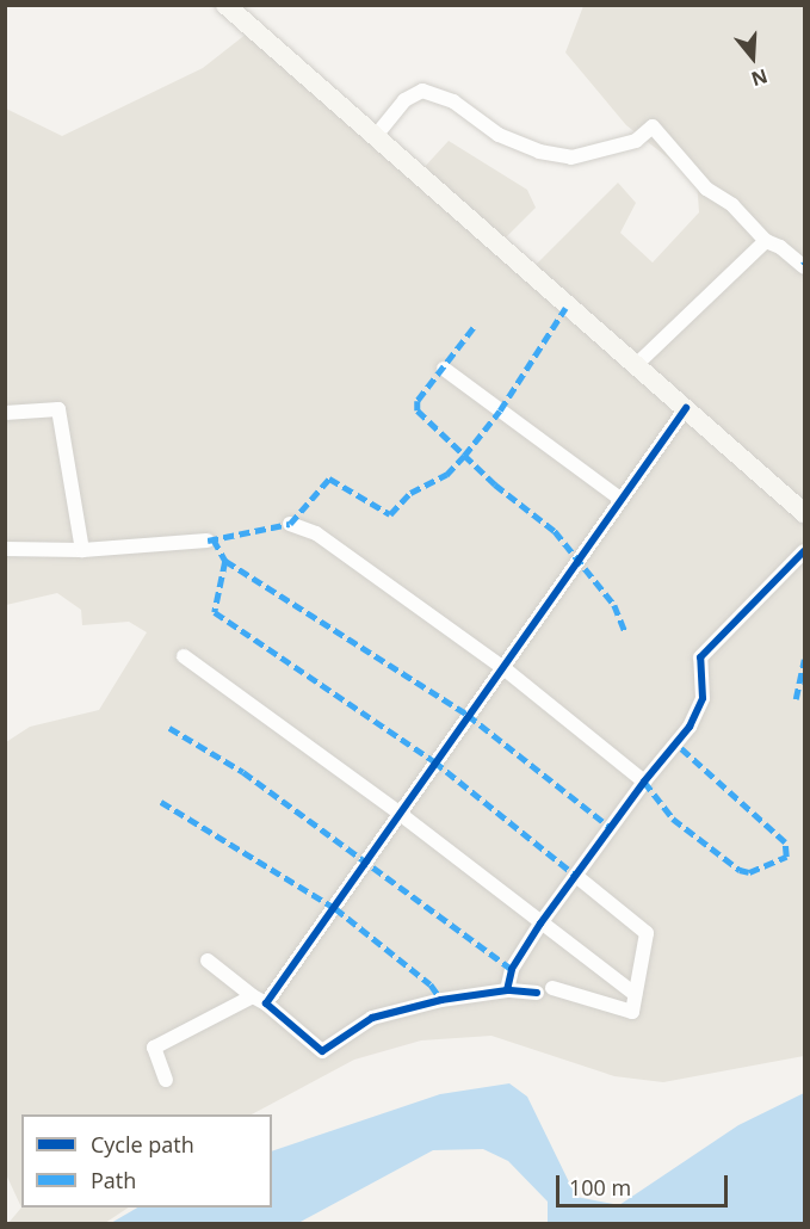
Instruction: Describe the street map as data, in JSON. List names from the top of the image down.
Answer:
{
  "legend": ["Cycle path", "Path"],
  "scale_bar": "100 m",
  "north": "bottom"
}
